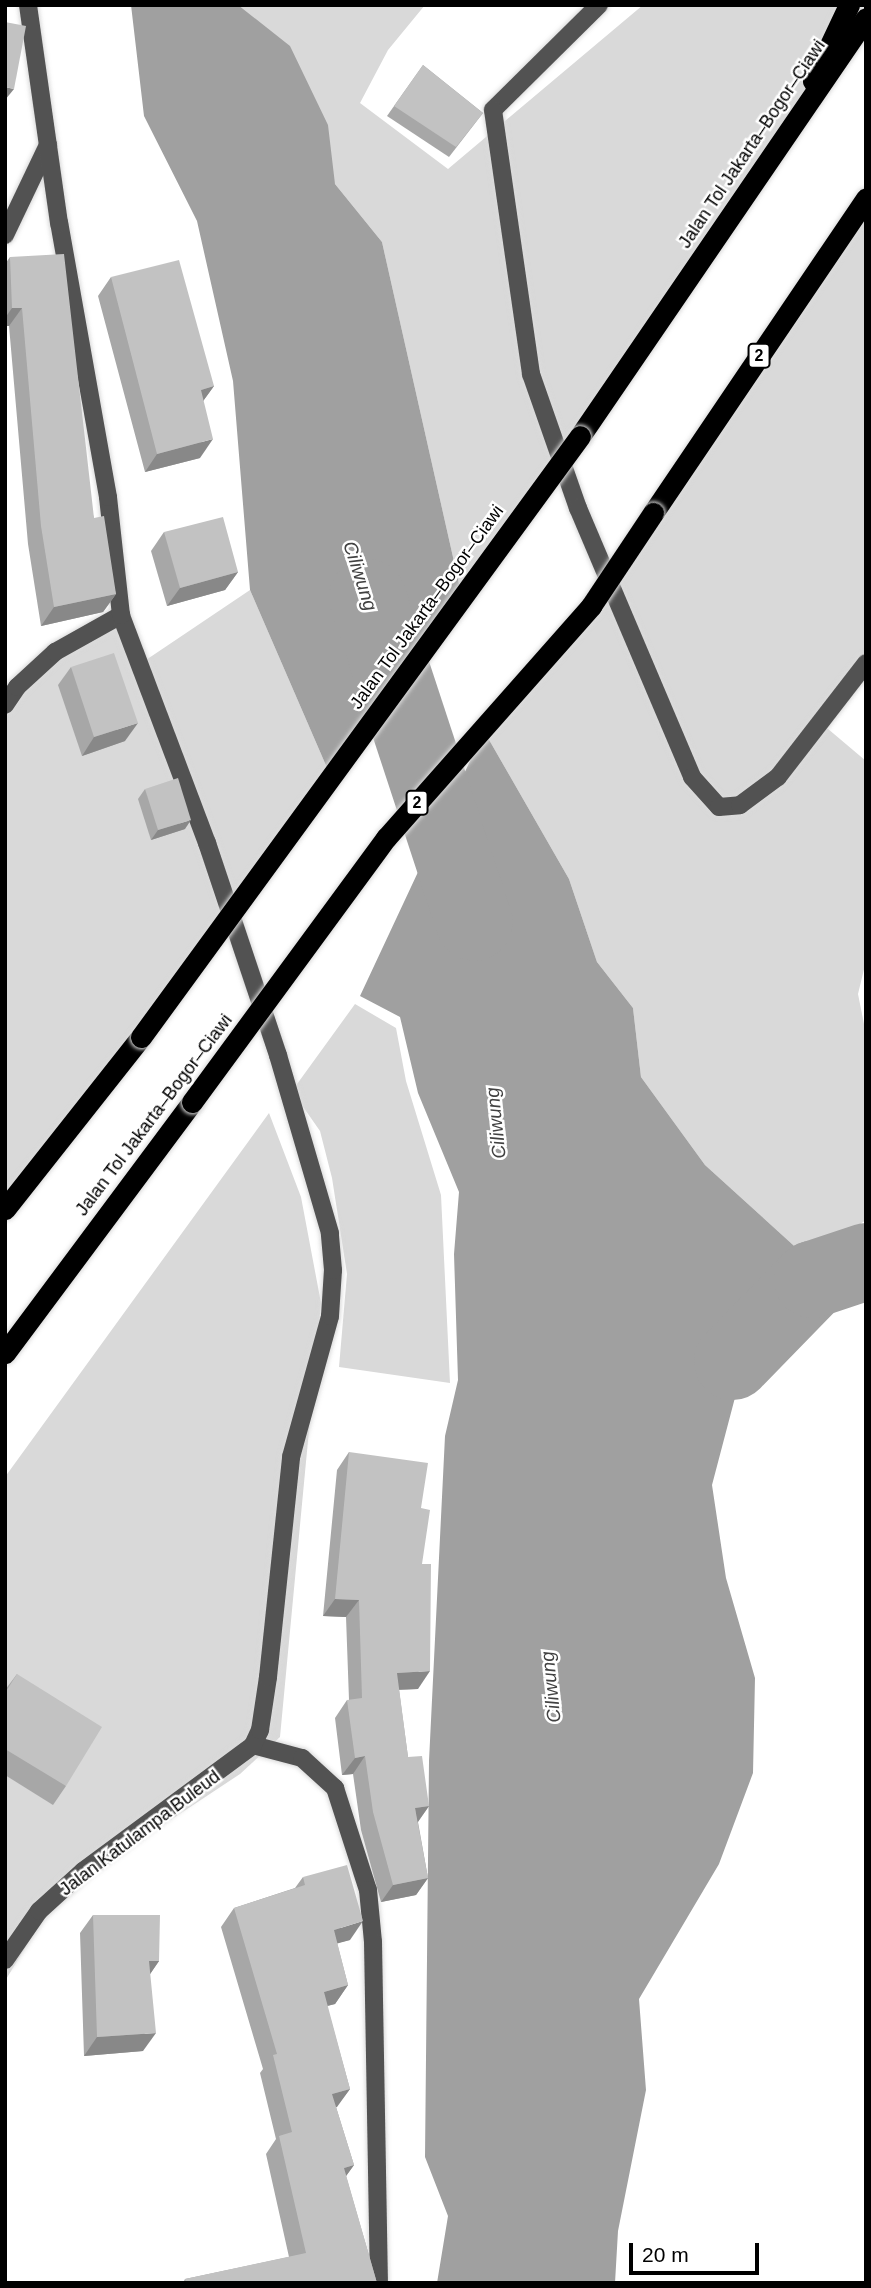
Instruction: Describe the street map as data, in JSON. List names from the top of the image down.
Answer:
{
  "streets": {
    "highway": ["Jalan Tol Jakarta–Bogor–Ciawi", "2"],
    "street": ["Jalan Katulampa Buleud"]
  },
  "water": ["Ciliwung"],
  "scale_bar": "20 m"
}
